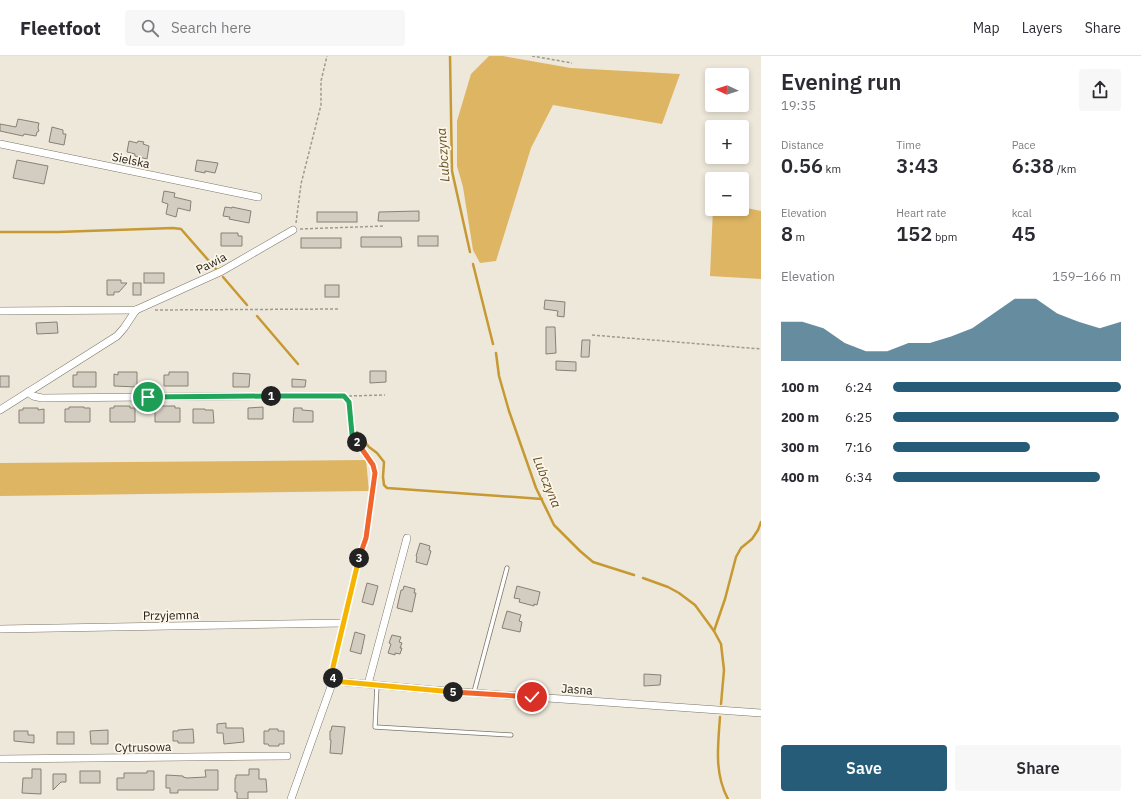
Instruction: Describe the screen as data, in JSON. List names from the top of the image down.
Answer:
{
  "streets": {
    "street": [
      "Sielska",
      "Pawia",
      "Przyjemna",
      "Jasna",
      "Cytrusowa"
    ]
  },
  "water": ["Lubczyna"],
  "north": "left",
  "page": {
    "header": "Fleetfoot",
    "search": "Search here",
    "nav": ["Map", "Layers", "Share"],
    "heading": ["Evening run", "19:35"],
    "map_buttons": ["+", "−"],
    "stats": [
      ["Distance", "0.56 km"],
      ["Time", "3:43"],
      ["Pace", "6:38 /km"],
      ["Elevation", "8 m"],
      ["Heart rate", "152 bpm"],
      ["kcal", "45"]
    ],
    "chart": ["Elevation", "159–166 m"],
    "list": [
      {
        "name": "100 m",
        "note": "6:24"
      },
      {
        "name": "200 m",
        "note": "6:25"
      },
      {
        "name": "300 m",
        "note": "7:16"
      },
      {
        "name": "400 m",
        "note": "6:34"
      }
    ],
    "pins": [
      "1",
      "2",
      "3",
      "4",
      "5"
    ],
    "buttons": ["Save", "Share"]
  }
}
